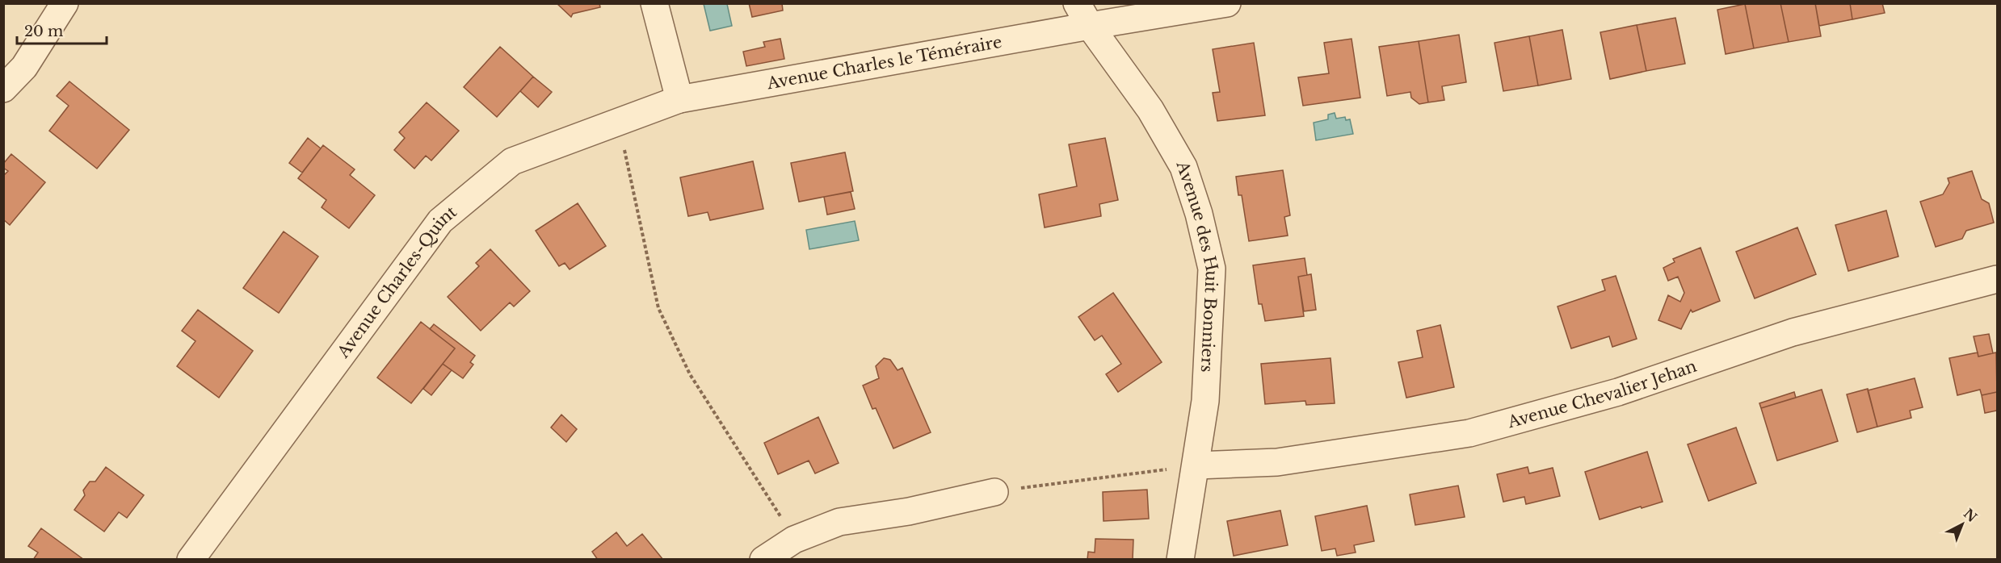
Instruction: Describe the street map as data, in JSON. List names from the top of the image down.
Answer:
{
  "streets": {
    "street": [
      "Avenue Charles le Téméraire",
      "Avenue des Huit Bonniers",
      "Avenue Charles-Quint",
      "Avenue Chevalier Jehan"
    ]
  },
  "crossings": [
    ["Avenue Charles le Téméraire", "Avenue des Huit Bonniers"],
    ["Avenue Charles le Téméraire", "Avenue Charles-Quint"],
    ["Avenue des Huit Bonniers", "Avenue Chevalier Jehan"]
  ],
  "scale_bar": "20 m",
  "north": "top right"
}
